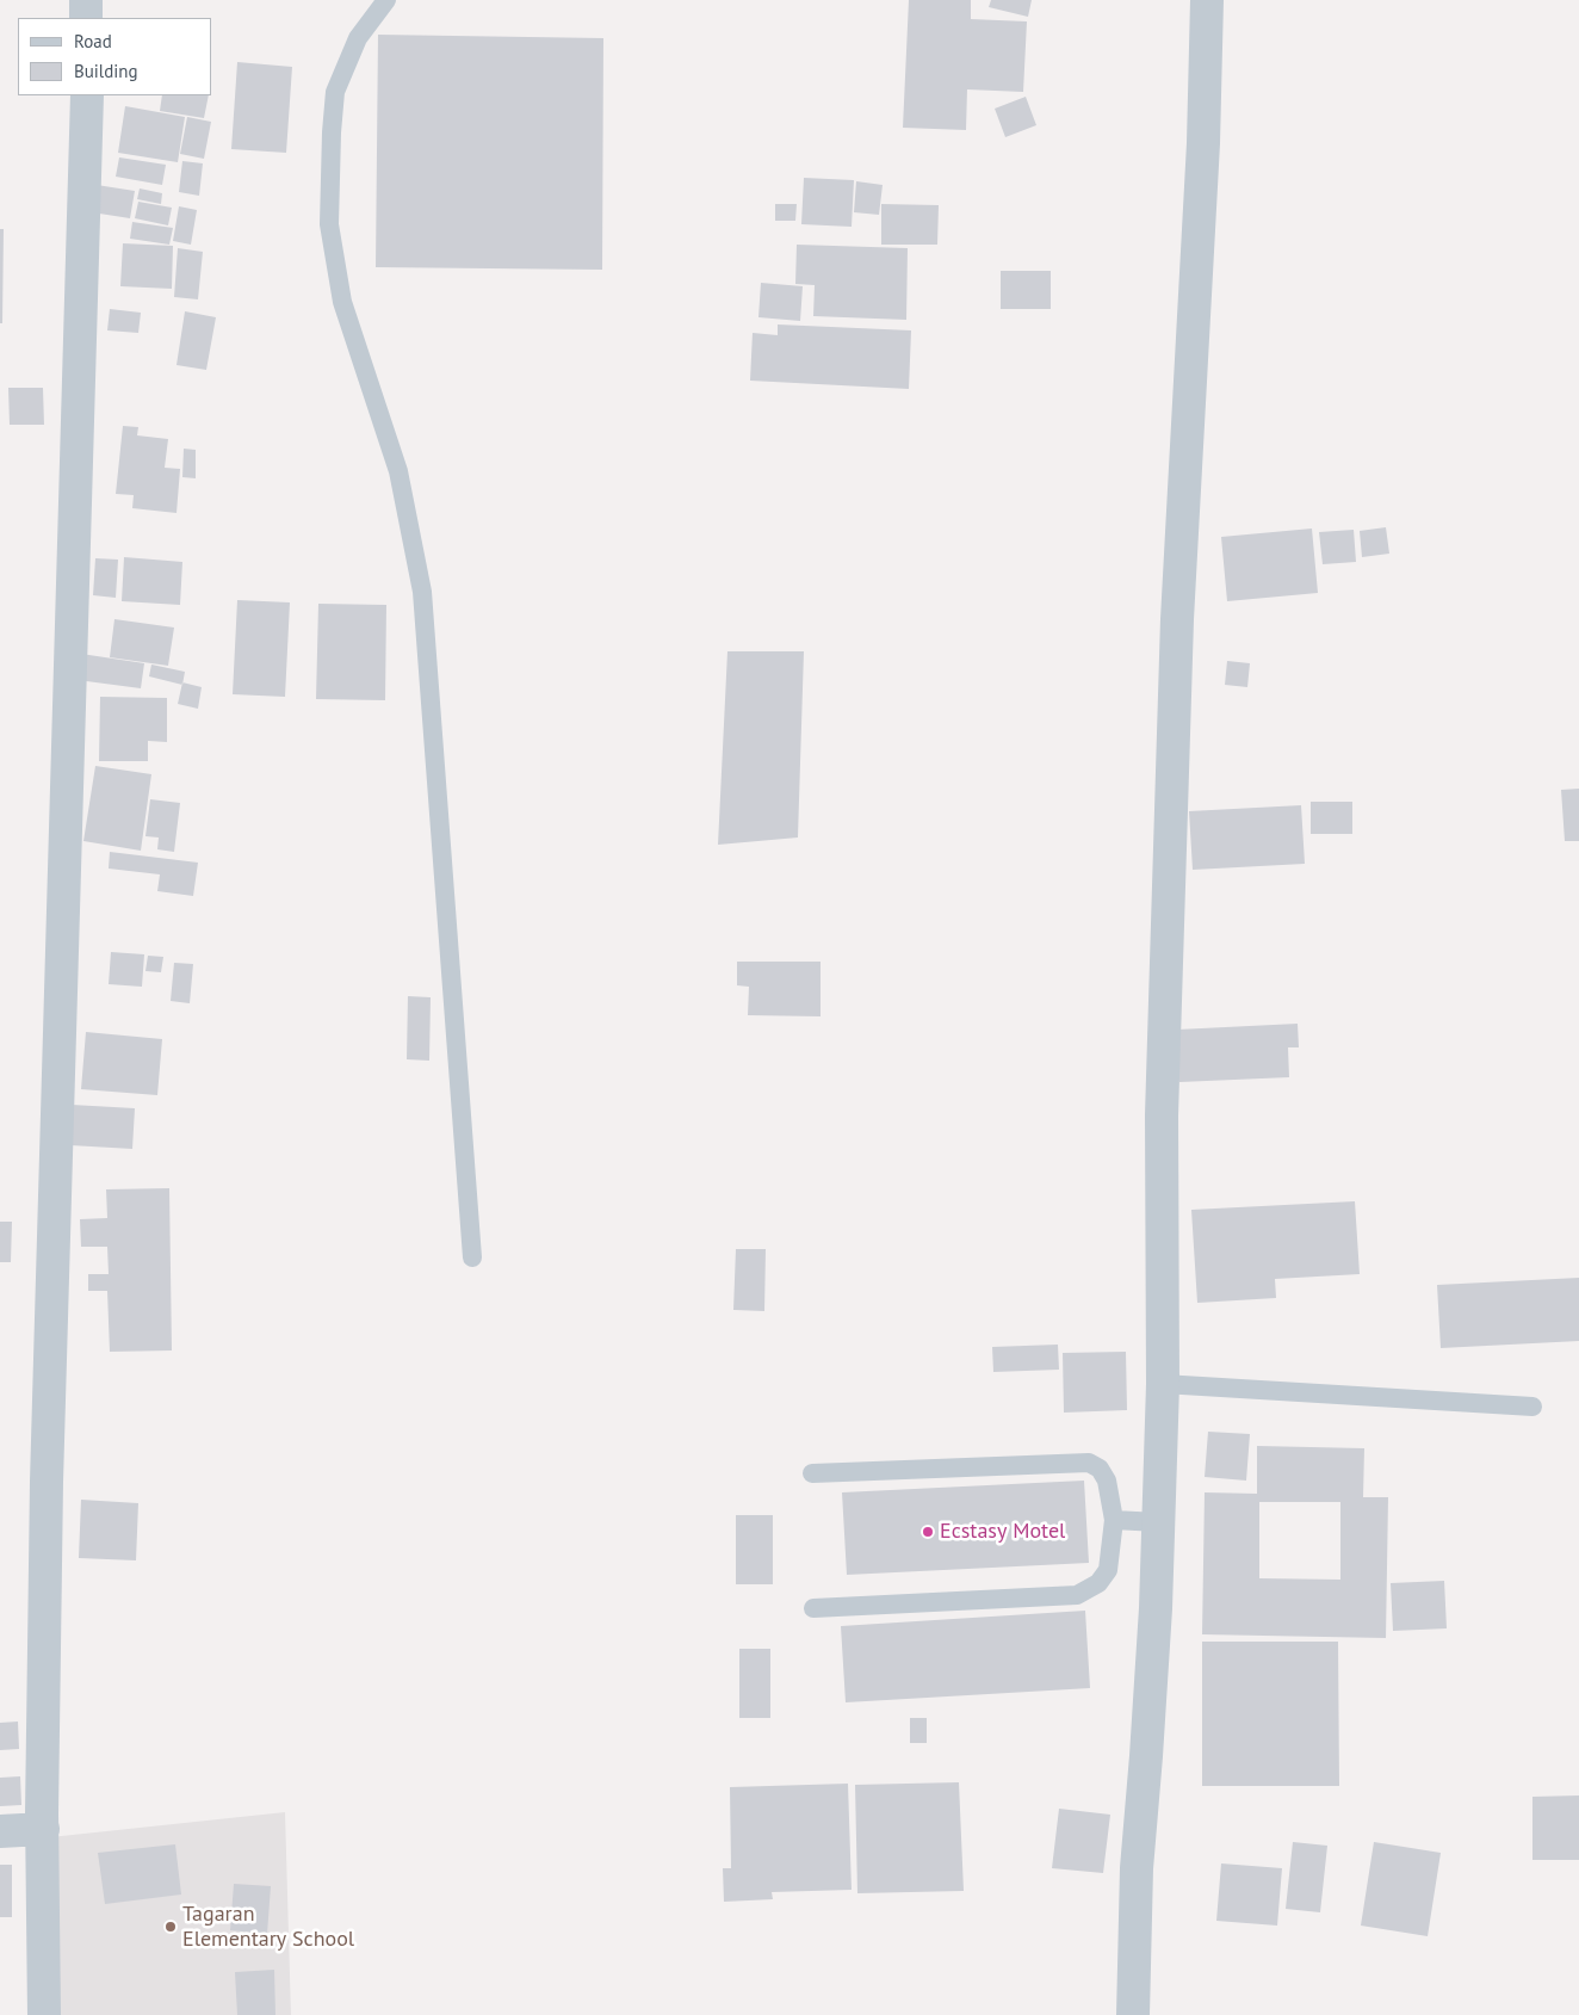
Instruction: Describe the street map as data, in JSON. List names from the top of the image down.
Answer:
{
  "places": ["Ecstasy Motel", "Tagaran Elementary School"],
  "legend": ["Road", "Building"]
}
